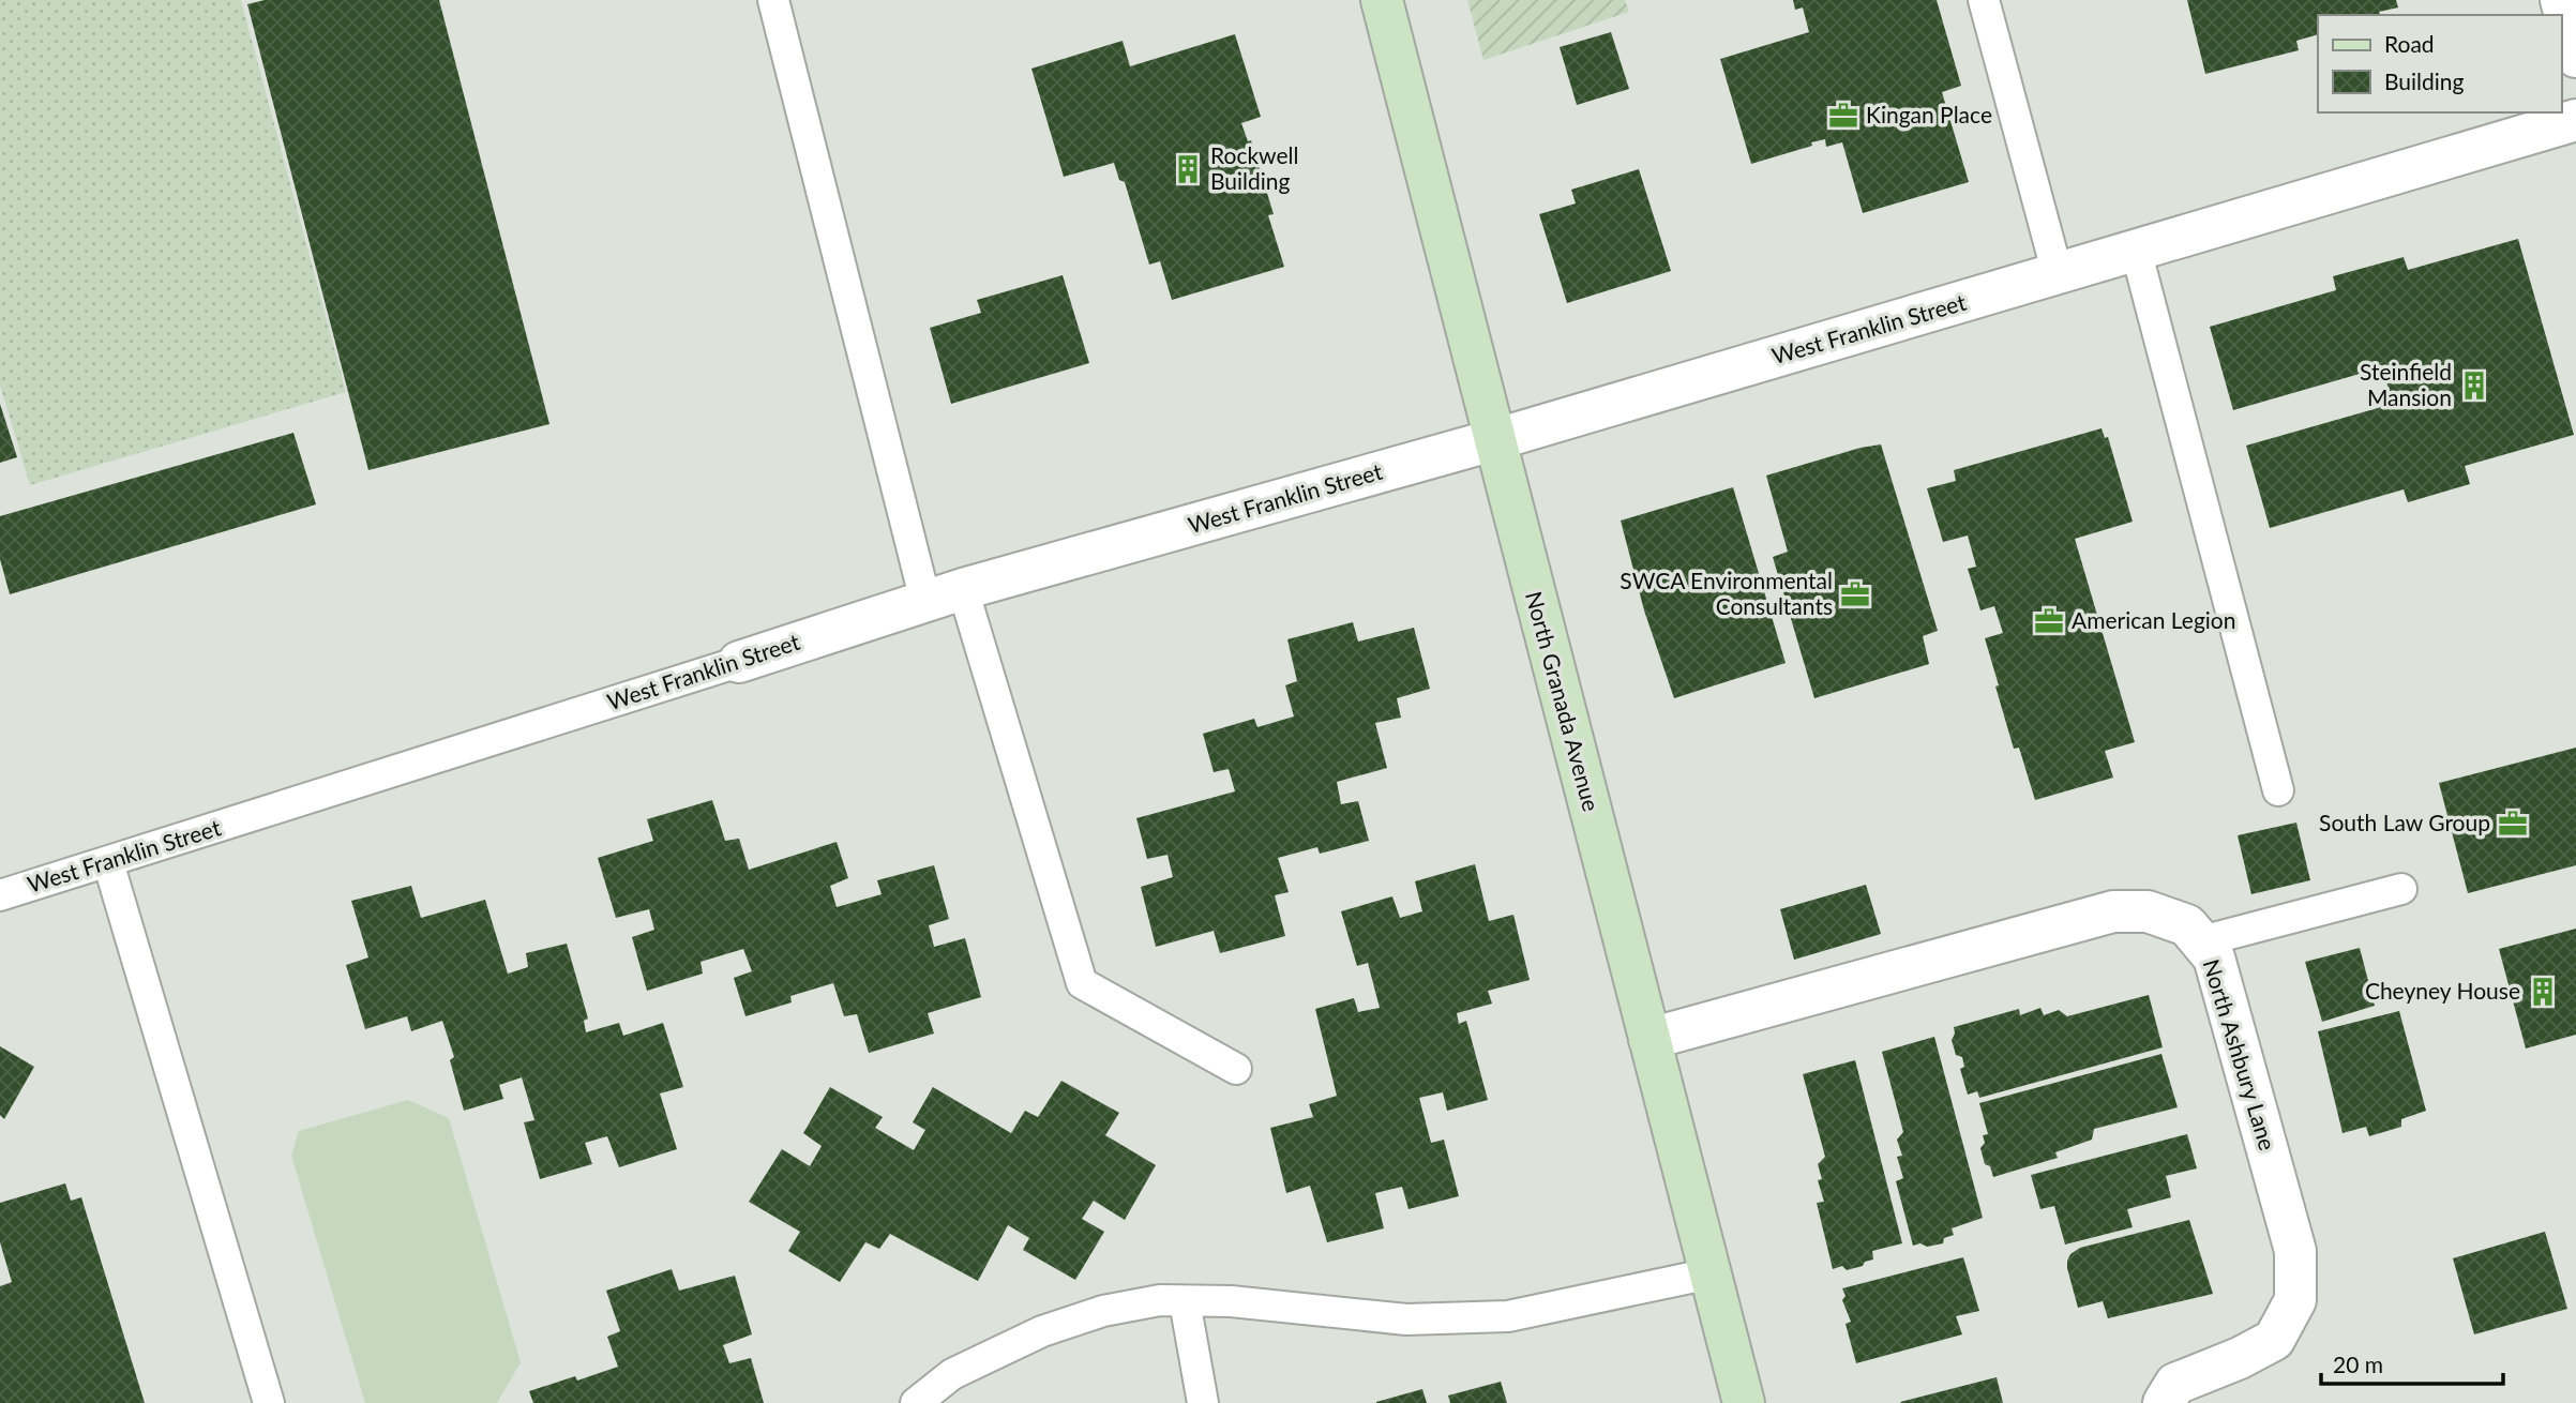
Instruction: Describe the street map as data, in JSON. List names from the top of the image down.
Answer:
{
  "streets": {
    "main road": ["North Granada Avenue"],
    "street": ["West Franklin Street", "North Ashbury Lane"]
  },
  "crossings": [
    ["West Franklin Street", "North Granada Avenue"],
    ["North Granada Avenue", "North Ashbury Lane"]
  ],
  "places": {
    "office": [
      "Kingan Place",
      "SWCA Environmental Consultants",
      "American Legion",
      "South Law Group"
    ],
    "building": ["Rockwell Building", "Steinfield Mansion", "Cheyney House"]
  },
  "legend": ["Road", "Building"],
  "scale_bar": "20 m"
}
